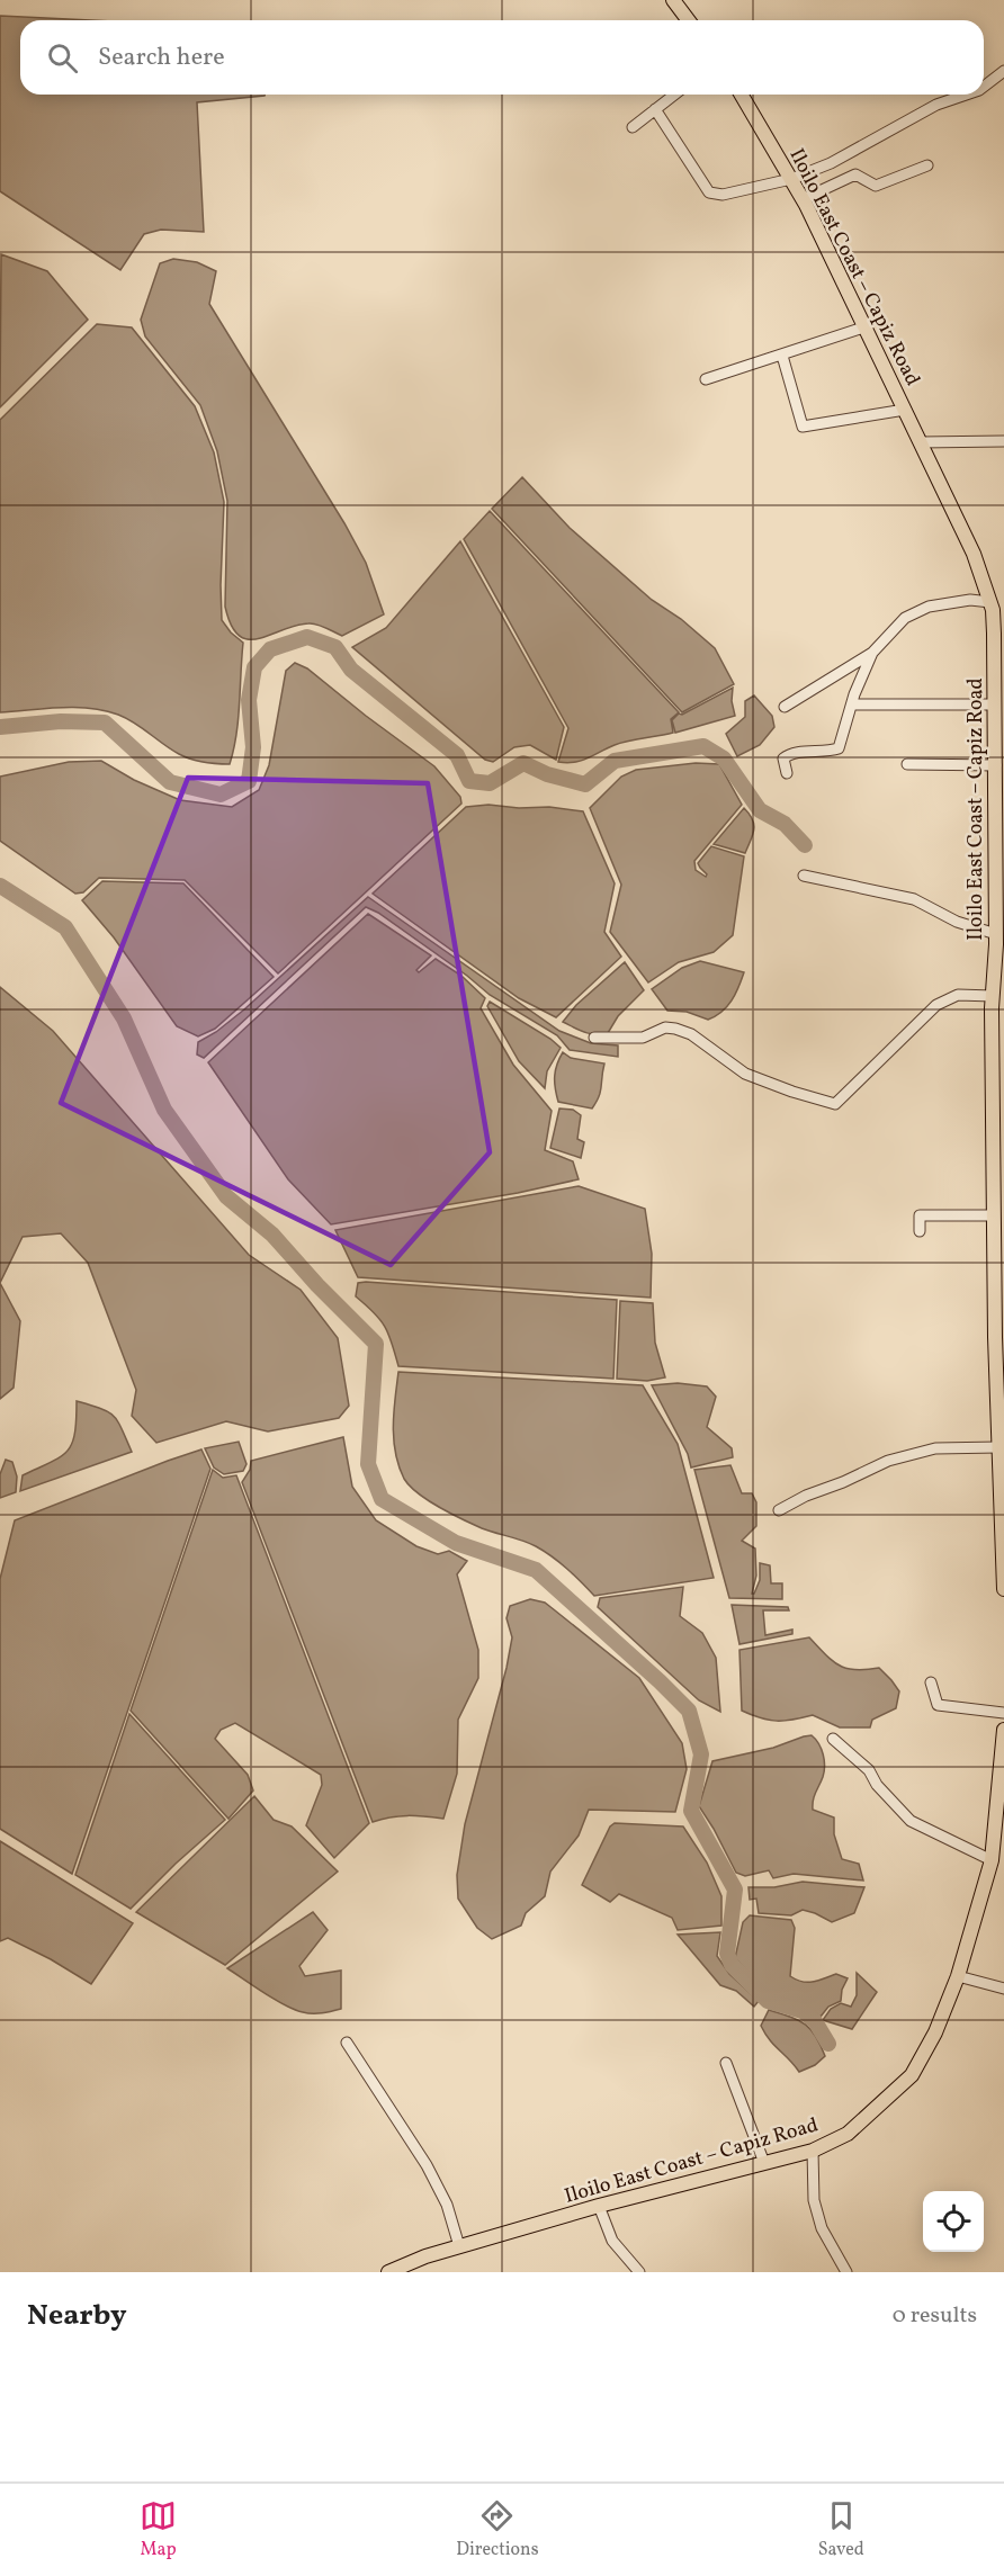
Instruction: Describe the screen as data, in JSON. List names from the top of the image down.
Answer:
{
  "streets": {
    "main road": ["Iloilo East Coast – Capiz Road"]
  },
  "page": {
    "search": "Search here",
    "heading": ["Nearby", "0 results"],
    "nav": ["Map", "Directions", "Saved"]
  }
}
